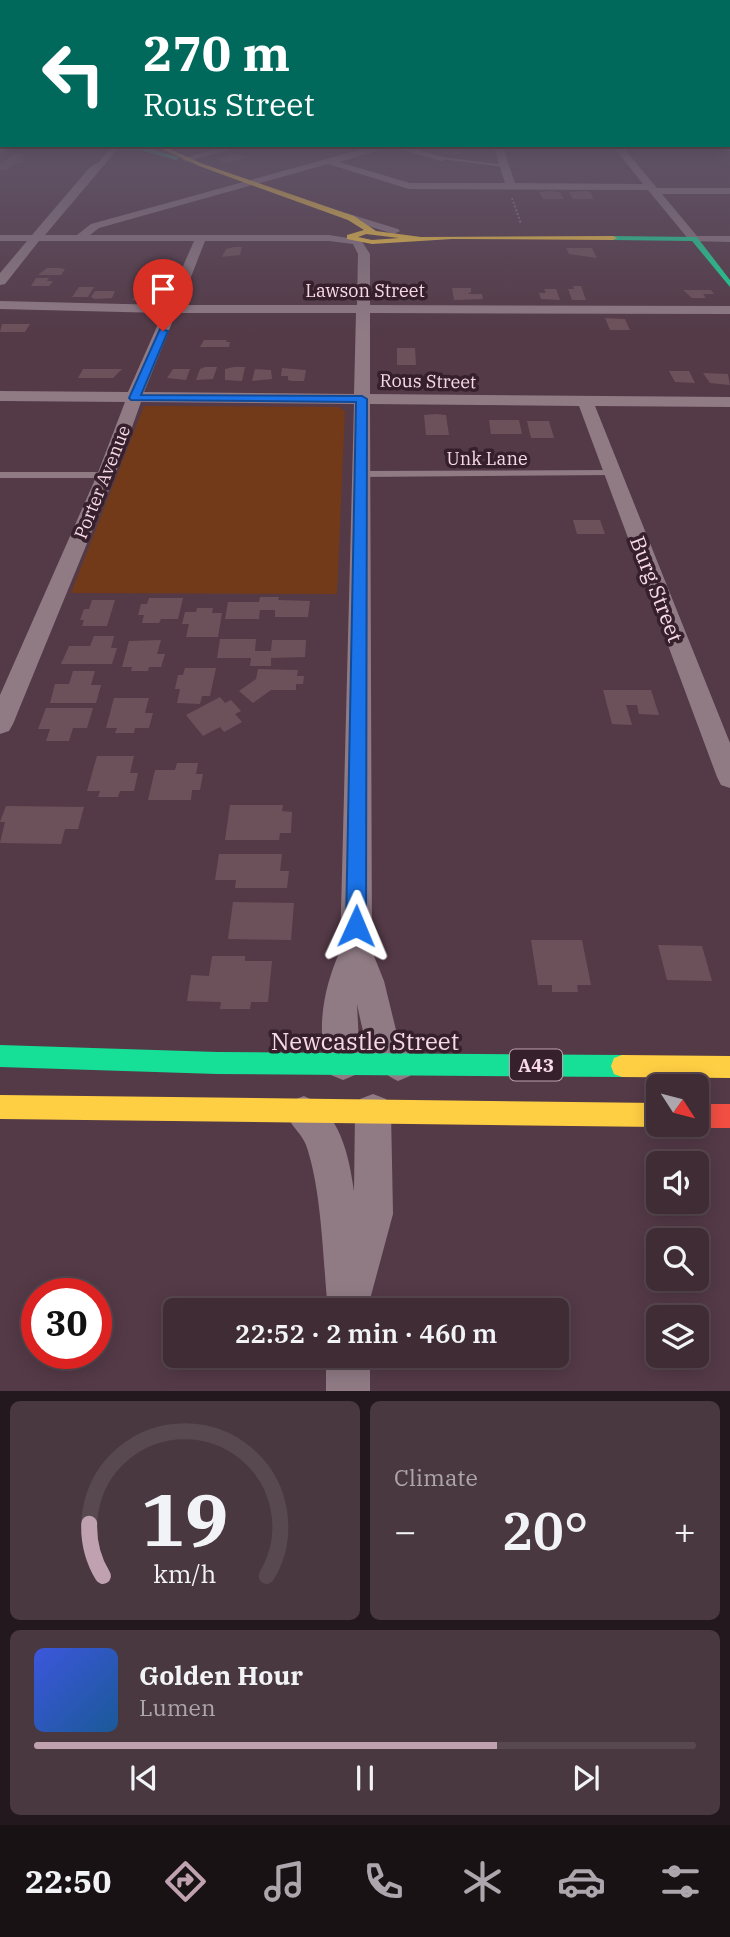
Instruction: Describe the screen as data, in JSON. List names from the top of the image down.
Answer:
{
  "streets": {
    "main road": ["Newcastle Street", "A43"],
    "street": [
      "Lawson Street",
      "Rous Street",
      "Porter Avenue",
      "Burg Street"
    ],
    "lane": ["Unk Lane"]
  },
  "crossings": [
    ["Lawson Street", "Porter Avenue"],
    ["Rous Street", "Porter Avenue"],
    ["Rous Street", "Burg Street"],
    ["Unk Lane", "Burg Street"]
  ],
  "north": "bottom right",
  "page": {
    "turn": ["270 m", "Rous Street"],
    "limit": "30",
    "trip": "22:52 · 2 min · 460 m",
    "tile": "Climate",
    "heat": ["−", "20°", "+"],
    "song": ["Golden Hour", "Lumen"],
    "tabs": "22:50",
    "gauge": ["19", "km/h"]
  }
}
